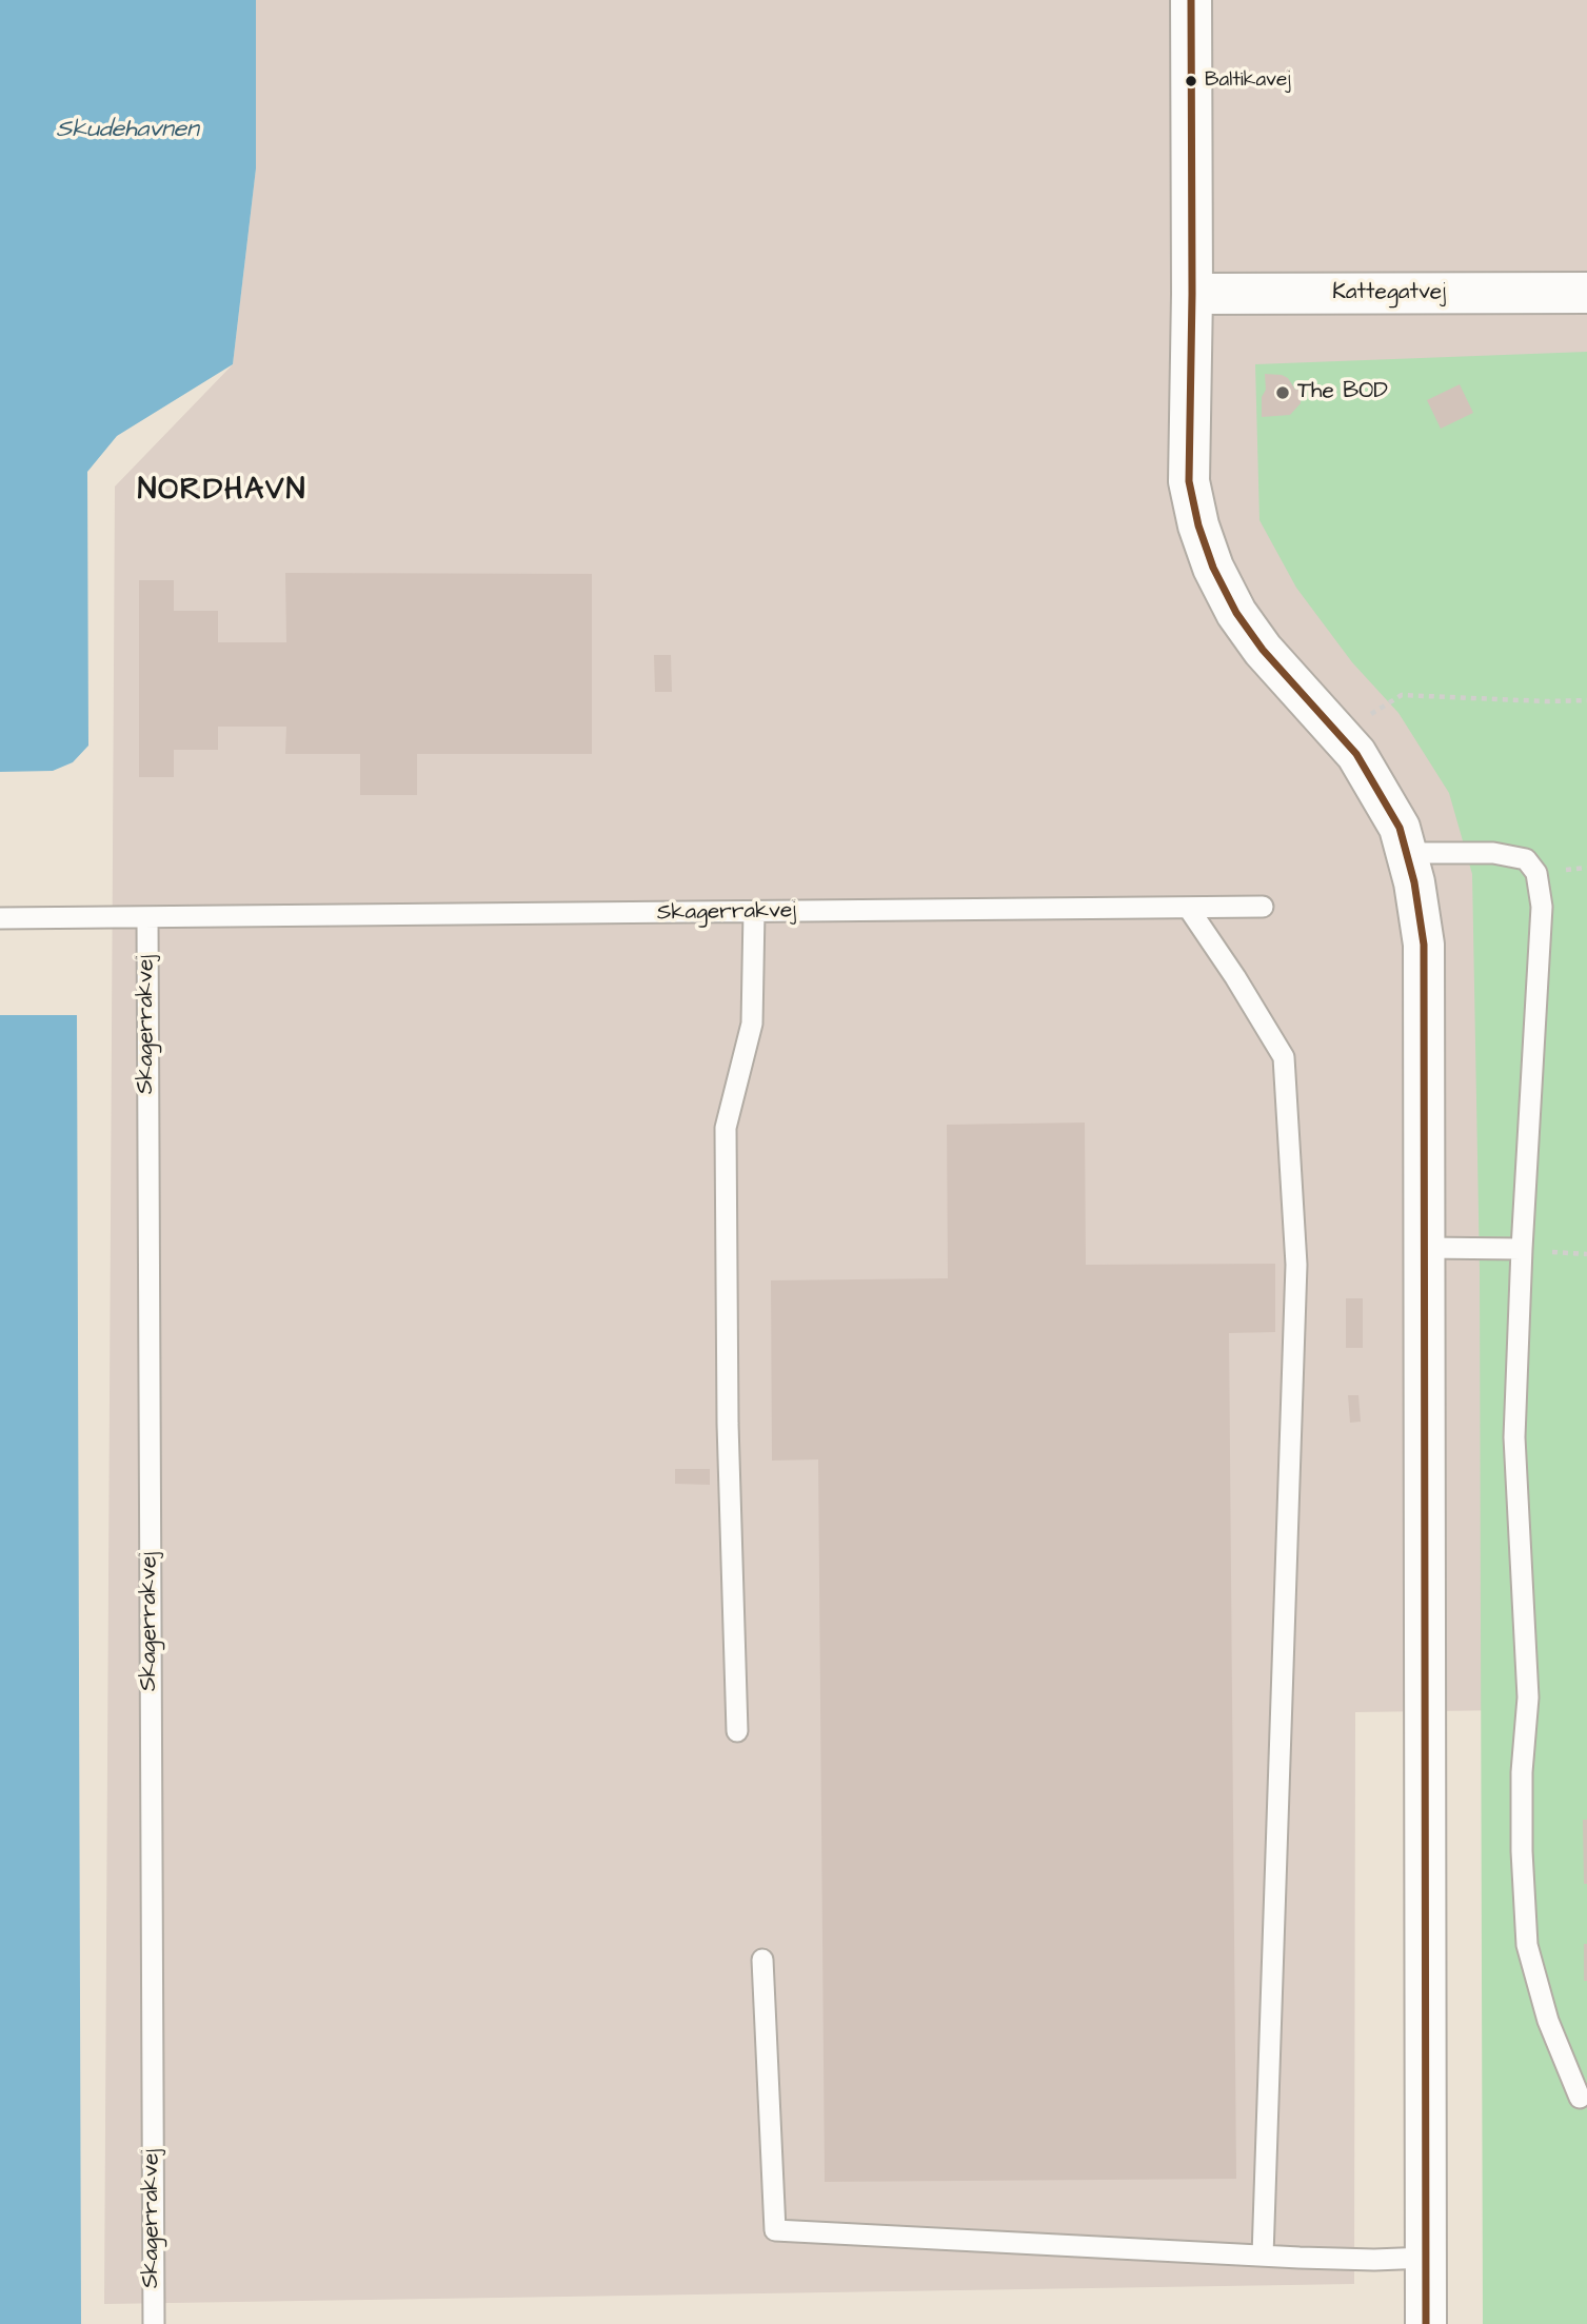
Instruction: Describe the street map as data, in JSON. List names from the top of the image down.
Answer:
{
  "streets": {
    "street": ["Kattegatvej"],
    "lane": ["Skagerrakvej"]
  },
  "districts": ["NORDHAVN"],
  "water": ["Skudehavnen"],
  "places": ["Baltikavej", "The BOD"]
}
